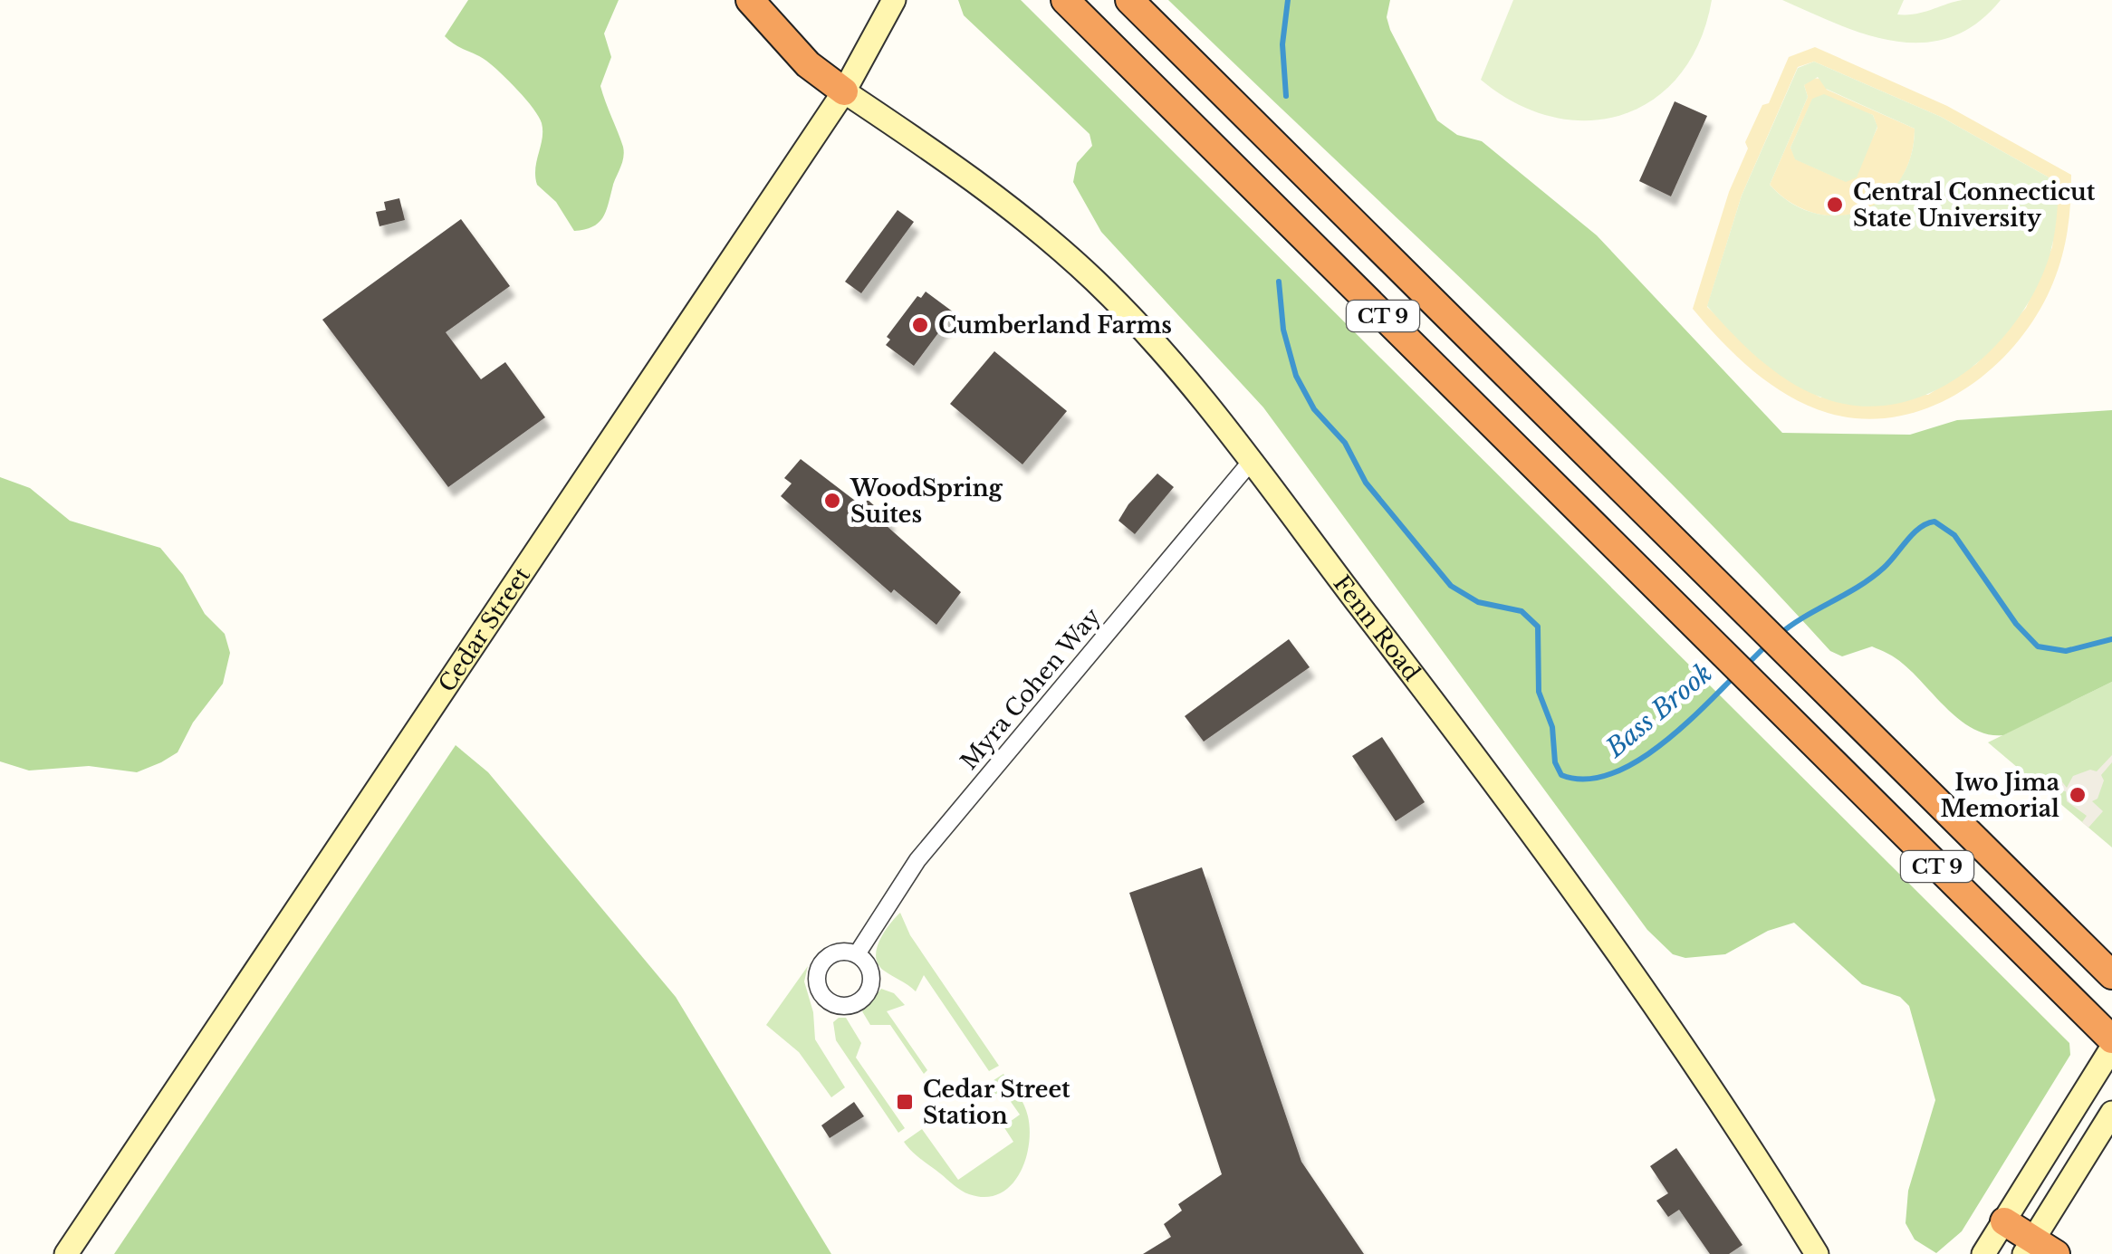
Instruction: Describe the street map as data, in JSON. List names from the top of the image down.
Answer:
{
  "streets": {
    "highway": ["CT 9"],
    "main road": ["Cedar Street", "Fenn Road"],
    "street": ["Myra Cohen Way"]
  },
  "crossings": [
    ["Cedar Street", "Fenn Road"],
    ["Fenn Road", "Myra Cohen Way"]
  ],
  "water": ["Bass Brook"],
  "places": {
    "other": [
      "Central Connecticut State University",
      "Cumberland Farms",
      "WoodSpring Suites",
      "Iwo Jima Memorial"
    ],
    "transit": ["Cedar Street Station"]
  }
}
